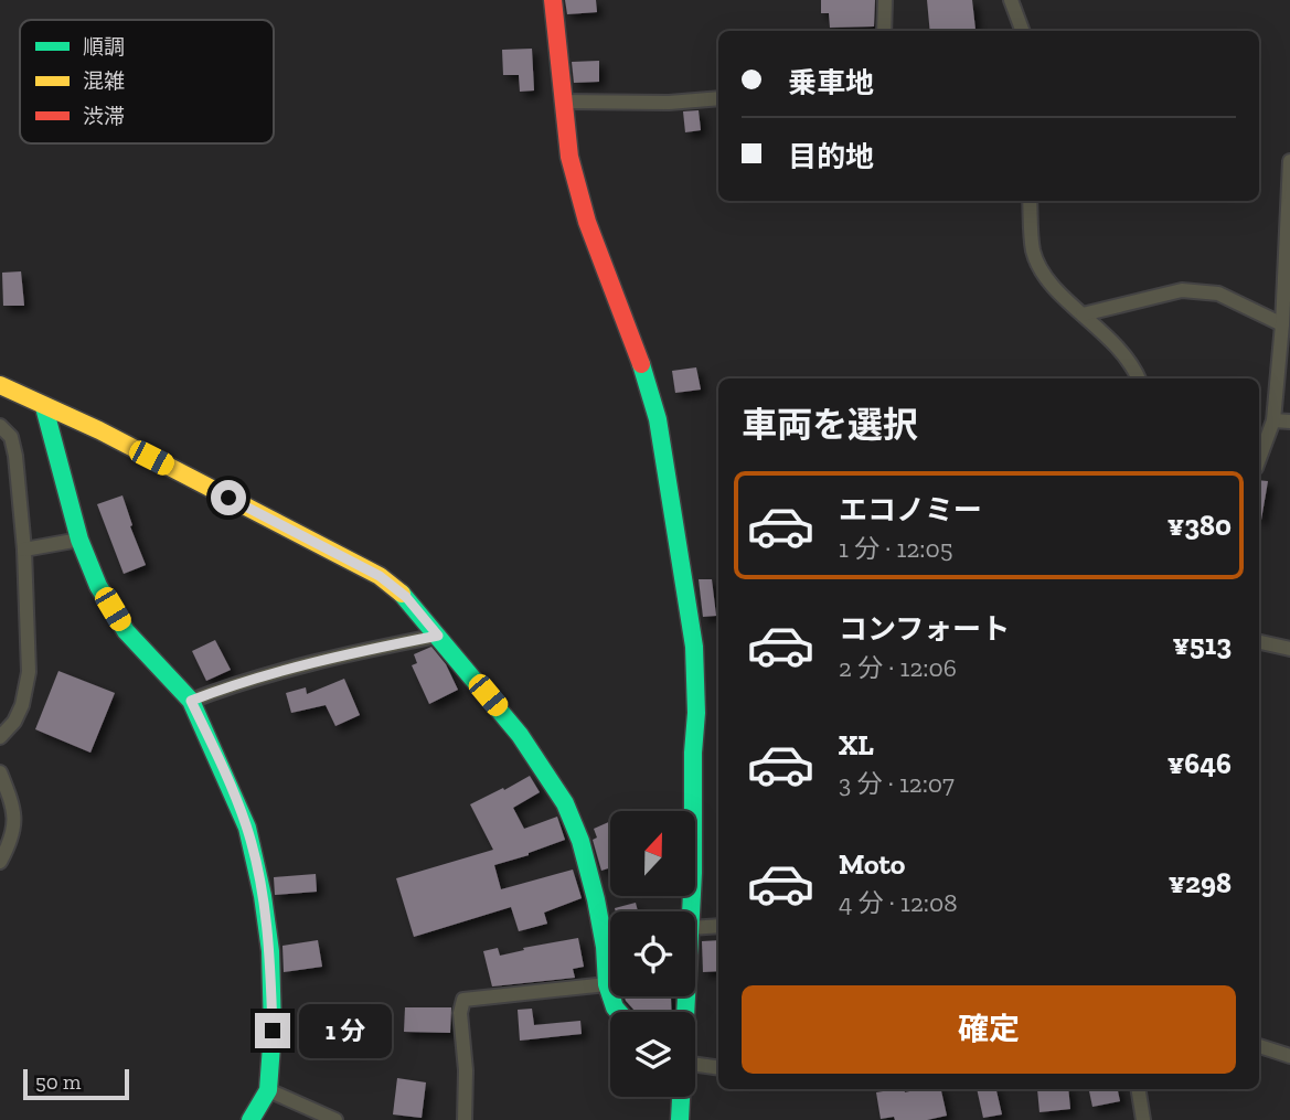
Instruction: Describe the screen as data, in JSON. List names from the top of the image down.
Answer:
{
  "legend": ["順調", "混雑", "渋滞"],
  "scale_bar": "50 m",
  "north": "top",
  "page": {
    "banner": ["乗車地", "目的地"],
    "heading": "車両を選択",
    "list": [
      {
        "name": "エコノミー",
        "note": "1 分 · 12:05",
        "value": "¥380"
      },
      {
        "name": "コンフォート",
        "note": "2 分 · 12:06",
        "value": "¥513"
      },
      {
        "name": "XL",
        "note": "3 分 · 12:07",
        "value": "¥646"
      },
      {
        "name": "Moto",
        "note": "4 分 · 12:08",
        "value": "¥298"
      }
    ],
    "buttons": "確定",
    "bubble": "1 分",
    "scale": "50 m"
  }
}
